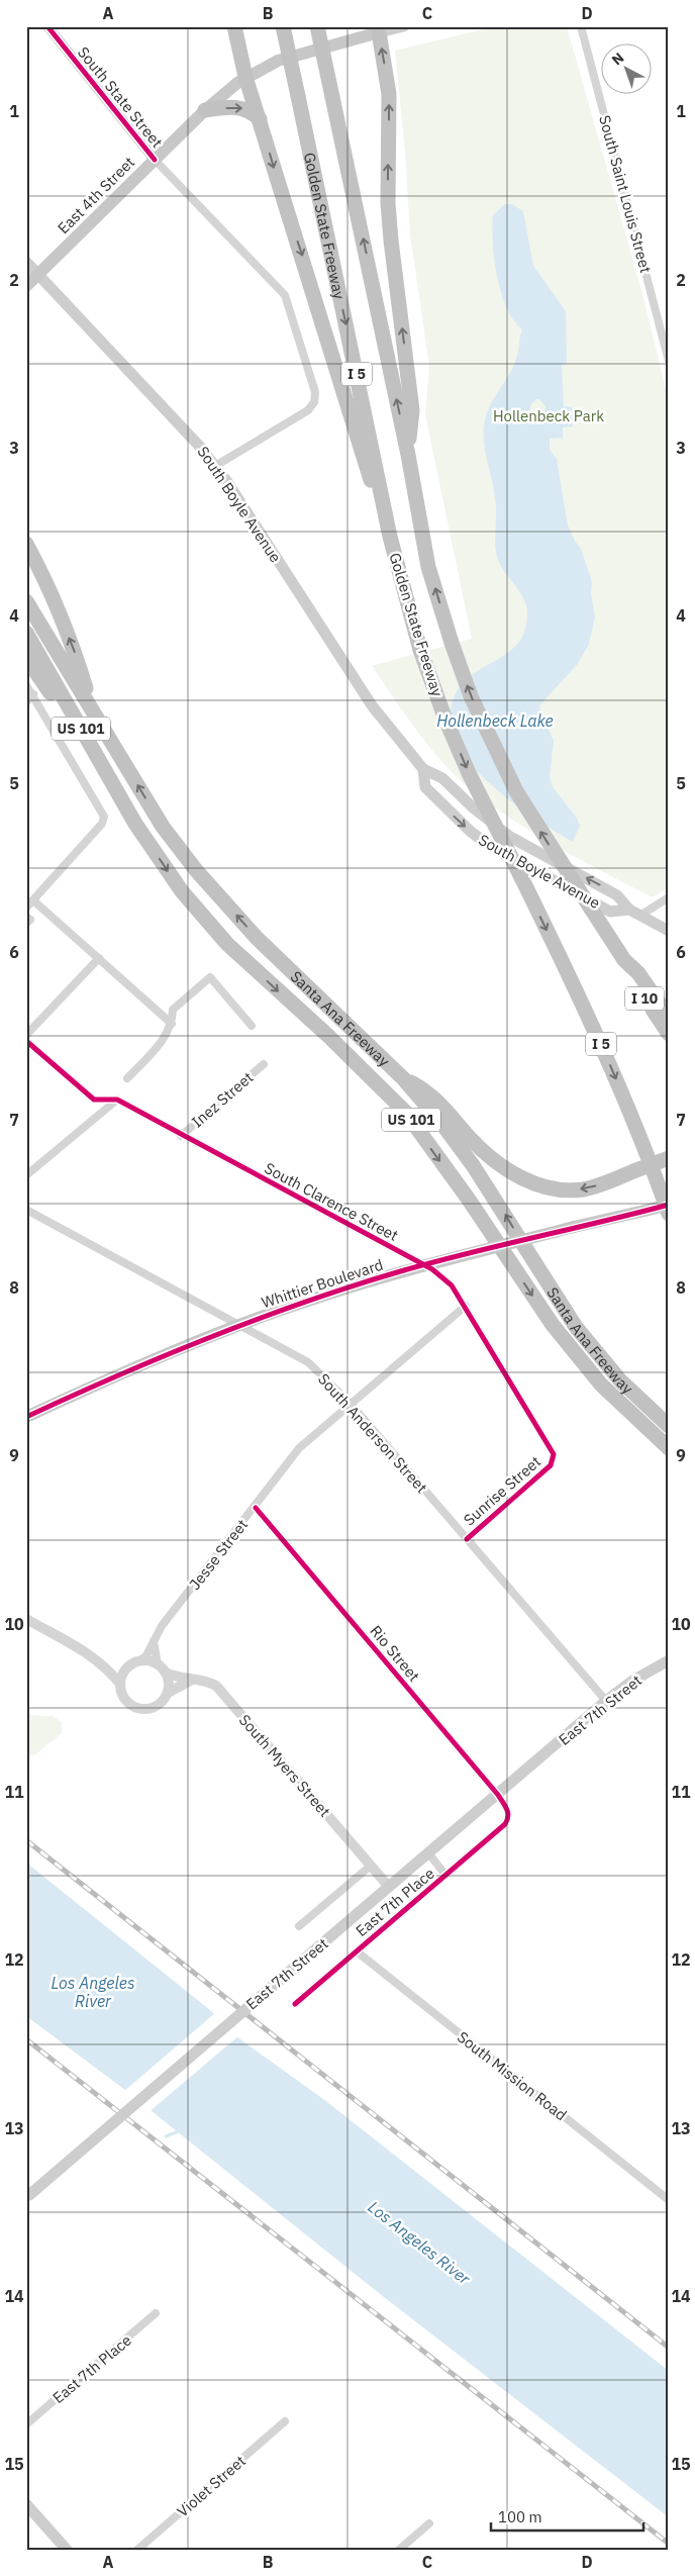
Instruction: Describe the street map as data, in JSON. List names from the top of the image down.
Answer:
{
  "streets": {
    "highway": [
      "Golden State Freeway",
      "I 5",
      "US 101",
      "I 10",
      "Santa Ana Freeway"
    ],
    "main road": [
      "East 4th Street",
      "South Boyle Avenue",
      "Whittier Boulevard",
      "East 7th Street"
    ],
    "street": [
      "South State Street",
      "South Saint Louis Street",
      "Inez Street",
      "South Clarence Street",
      "South Anderson Street",
      "Sunrise Street",
      "Jesse Street",
      "Rio Street",
      "South Myers Street",
      "East 7th Place",
      "South Mission Road",
      "Violet Street"
    ]
  },
  "crossings": [
    ["South State Street", "East 4th Street"],
    ["South State Street", "South Boyle Avenue"],
    ["East 4th Street", "South Boyle Avenue"],
    ["Golden State Freeway", "I 10"],
    ["Inez Street", "South Clarence Street"],
    ["South Clarence Street", "Sunrise Street"],
    ["South Clarence Street", "Jesse Street"],
    ["South Anderson Street", "Sunrise Street"],
    ["South Anderson Street", "Jesse Street"],
    ["South Anderson Street", "East 7th Street"],
    ["Jesse Street", "Rio Street"],
    ["Jesse Street", "South Myers Street"],
    ["Rio Street", "East 7th Street"],
    ["Rio Street", "East 7th Place"],
    ["East 7th Street", "South Myers Street"],
    ["East 7th Place", "South Mission Road"]
  ],
  "water": ["Hollenbeck Lake", "Los Angeles River"],
  "parks": ["Hollenbeck Park"],
  "scale_bar": "100 m",
  "north": "top left",
  "grid": {
    "columns": [
      "A",
      "B",
      "C",
      "D"
    ],
    "rows": [
      "1",
      "2",
      "3",
      "4",
      "5",
      "6",
      "7",
      "8",
      "9",
      "10",
      "11",
      "12",
      "13",
      "14",
      "15"
    ]
  }
}
